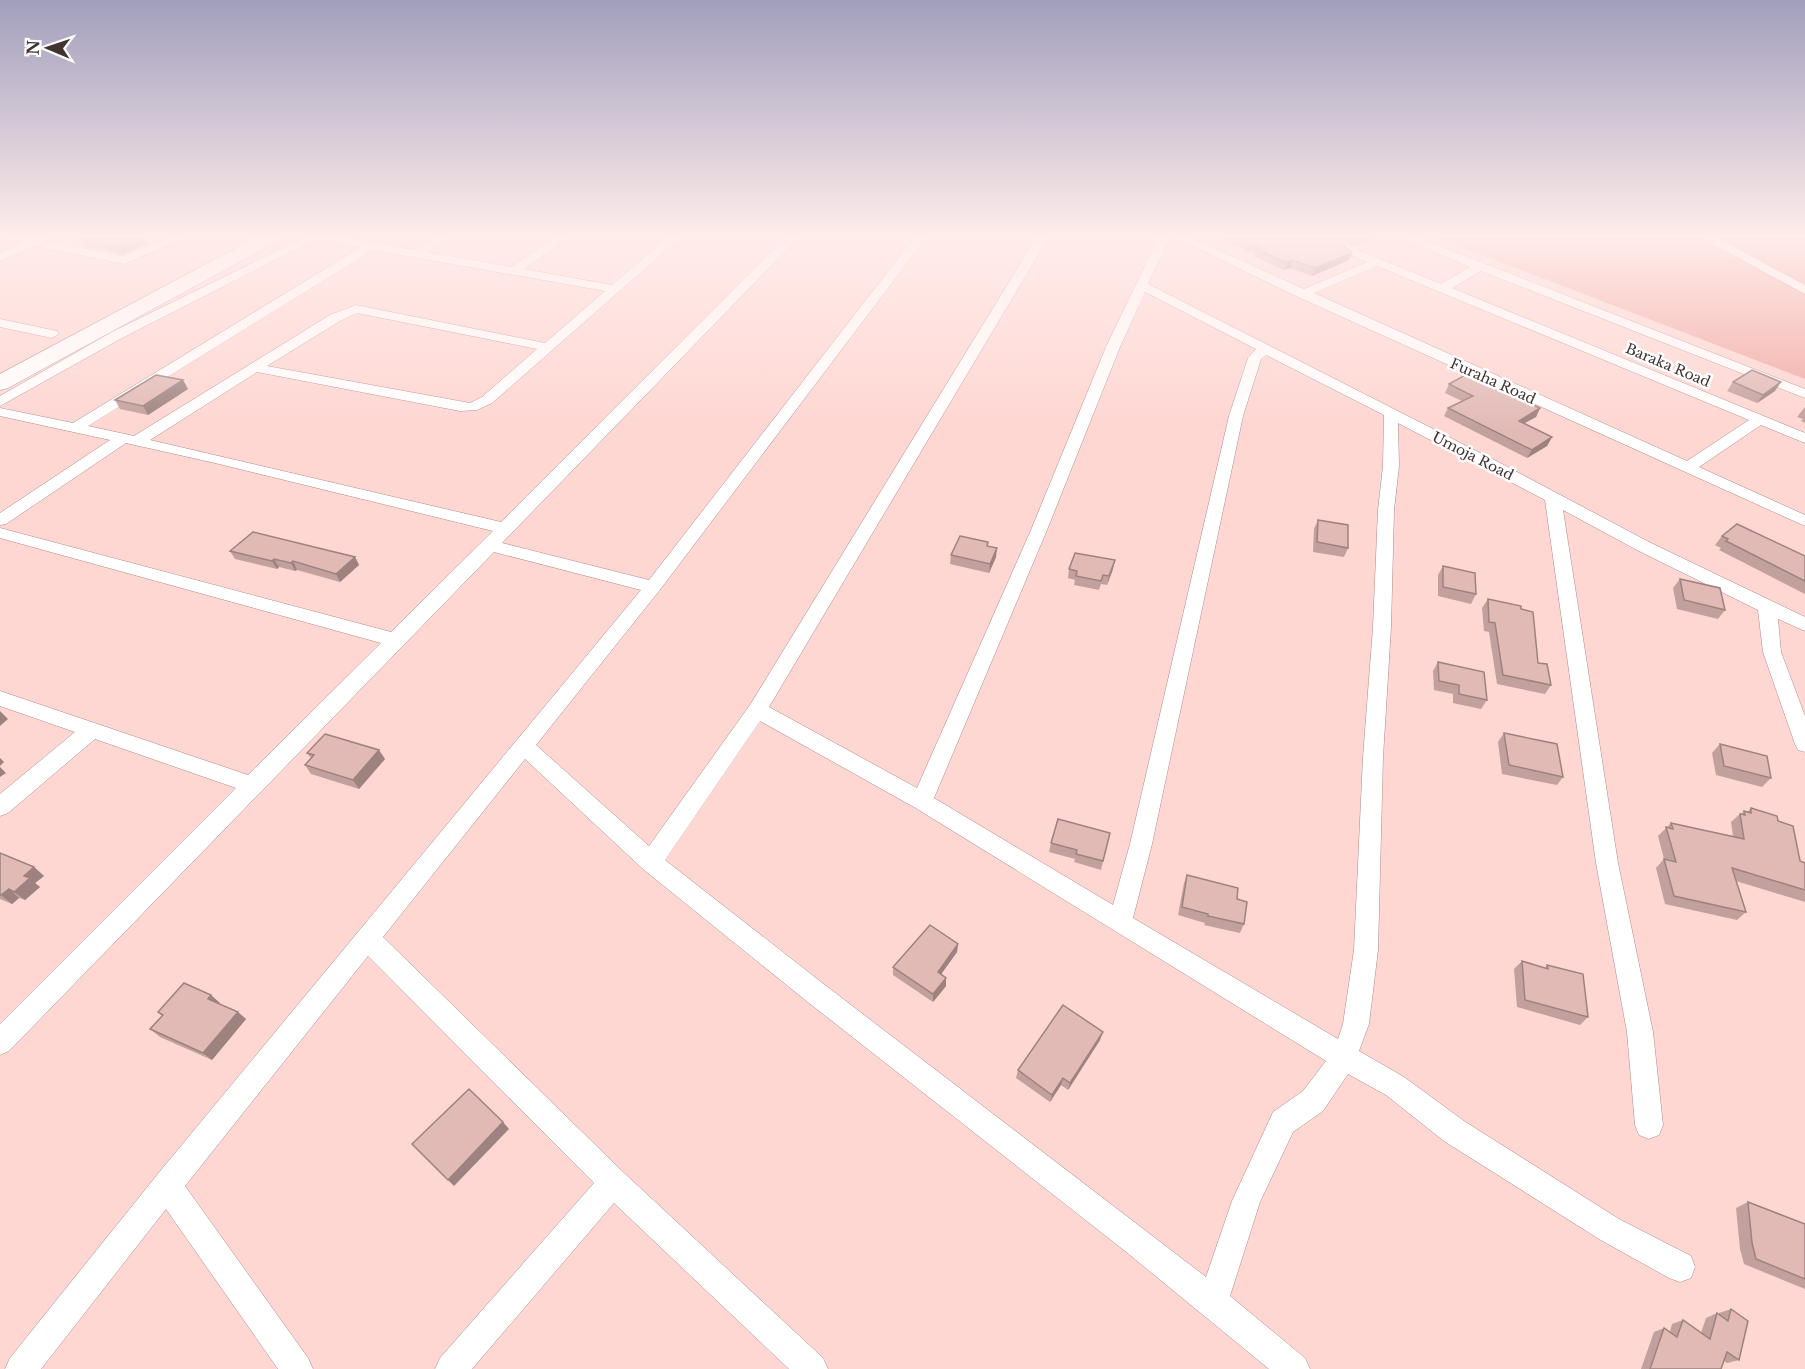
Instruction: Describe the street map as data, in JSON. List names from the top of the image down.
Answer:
{
  "streets": {
    "street": ["Baraka Road", "Furaha Road", "Umoja Road"]
  },
  "north": "left"
}
